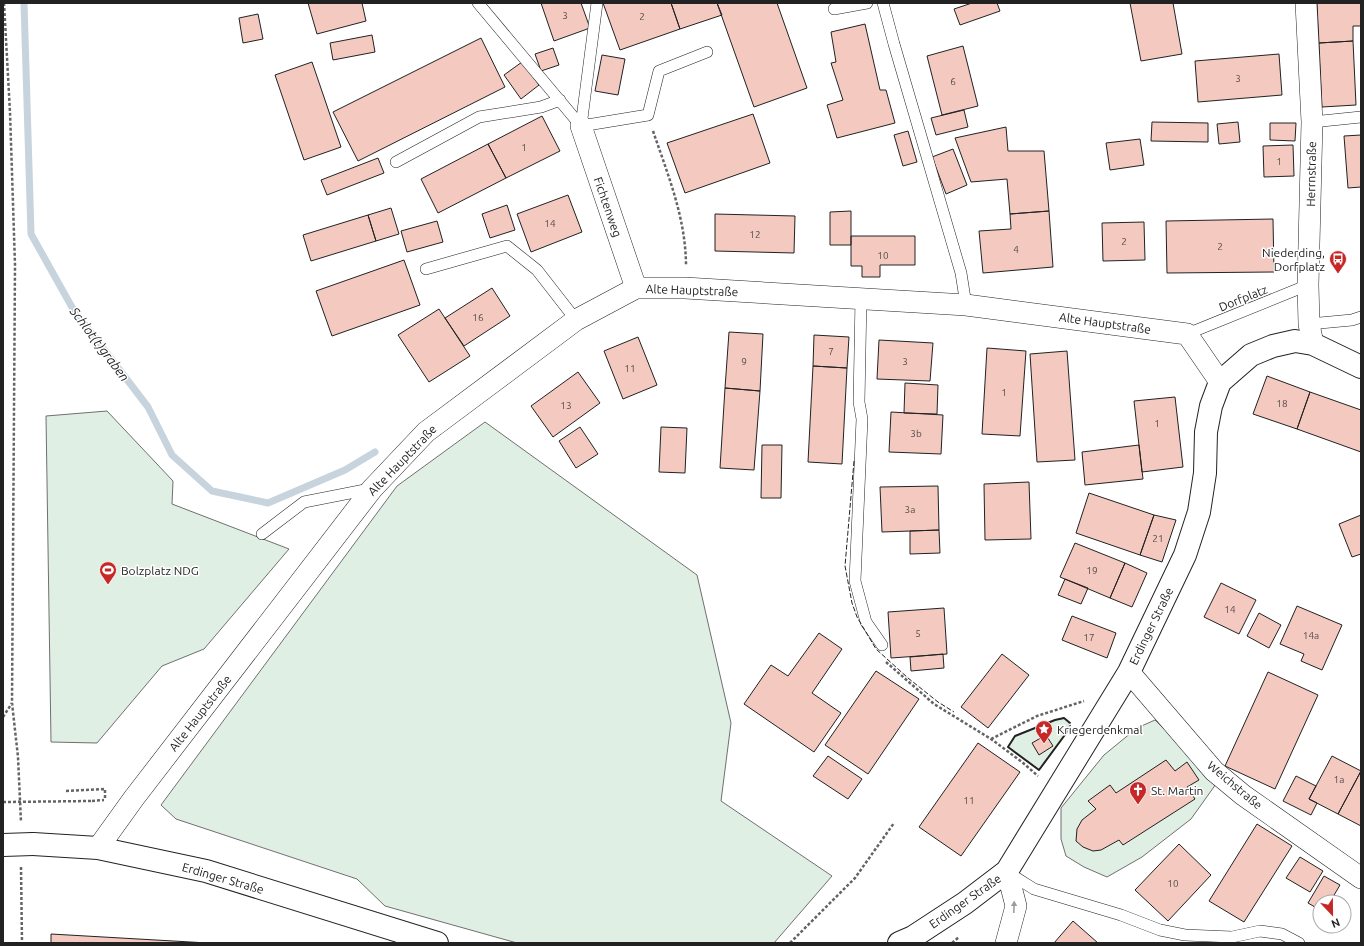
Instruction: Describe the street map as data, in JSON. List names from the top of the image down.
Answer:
{
  "streets": {
    "street": [
      "Herrnstraße",
      "Fichtenweg",
      "Alte Hauptstraße",
      "Erdinger Straße",
      "Weichstraße"
    ],
    "lane": ["Dorfplatz"]
  },
  "crossings": [
    ["Herrnstraße", "Dorfplatz"],
    ["Herrnstraße", "Erdinger Straße"],
    ["Fichtenweg", "Alte Hauptstraße"],
    ["Alte Hauptstraße", "Dorfplatz"],
    ["Alte Hauptstraße", "Erdinger Straße"],
    ["Erdinger Straße", "Weichstraße"]
  ],
  "water": ["Schlot(t)graben"],
  "places": {
    "bus stop": ["Niederding, Dorfplatz"],
    "sports": ["Bolzplatz NDG"],
    "place": ["Kriegerdenkmal"],
    "church": ["St. Martin"]
  },
  "house_numbers": [
    "3",
    "2",
    "3",
    "6",
    "1",
    "1",
    "14",
    "12",
    "2",
    "2",
    "4",
    "10",
    "16",
    "7",
    "9",
    "3",
    "11",
    "1",
    "18",
    "13",
    "1",
    "3b",
    "3a",
    "21",
    "19",
    "14",
    "5",
    "14a",
    "17",
    "1a",
    "11",
    "10"
  ],
  "north": "bottom"
}
